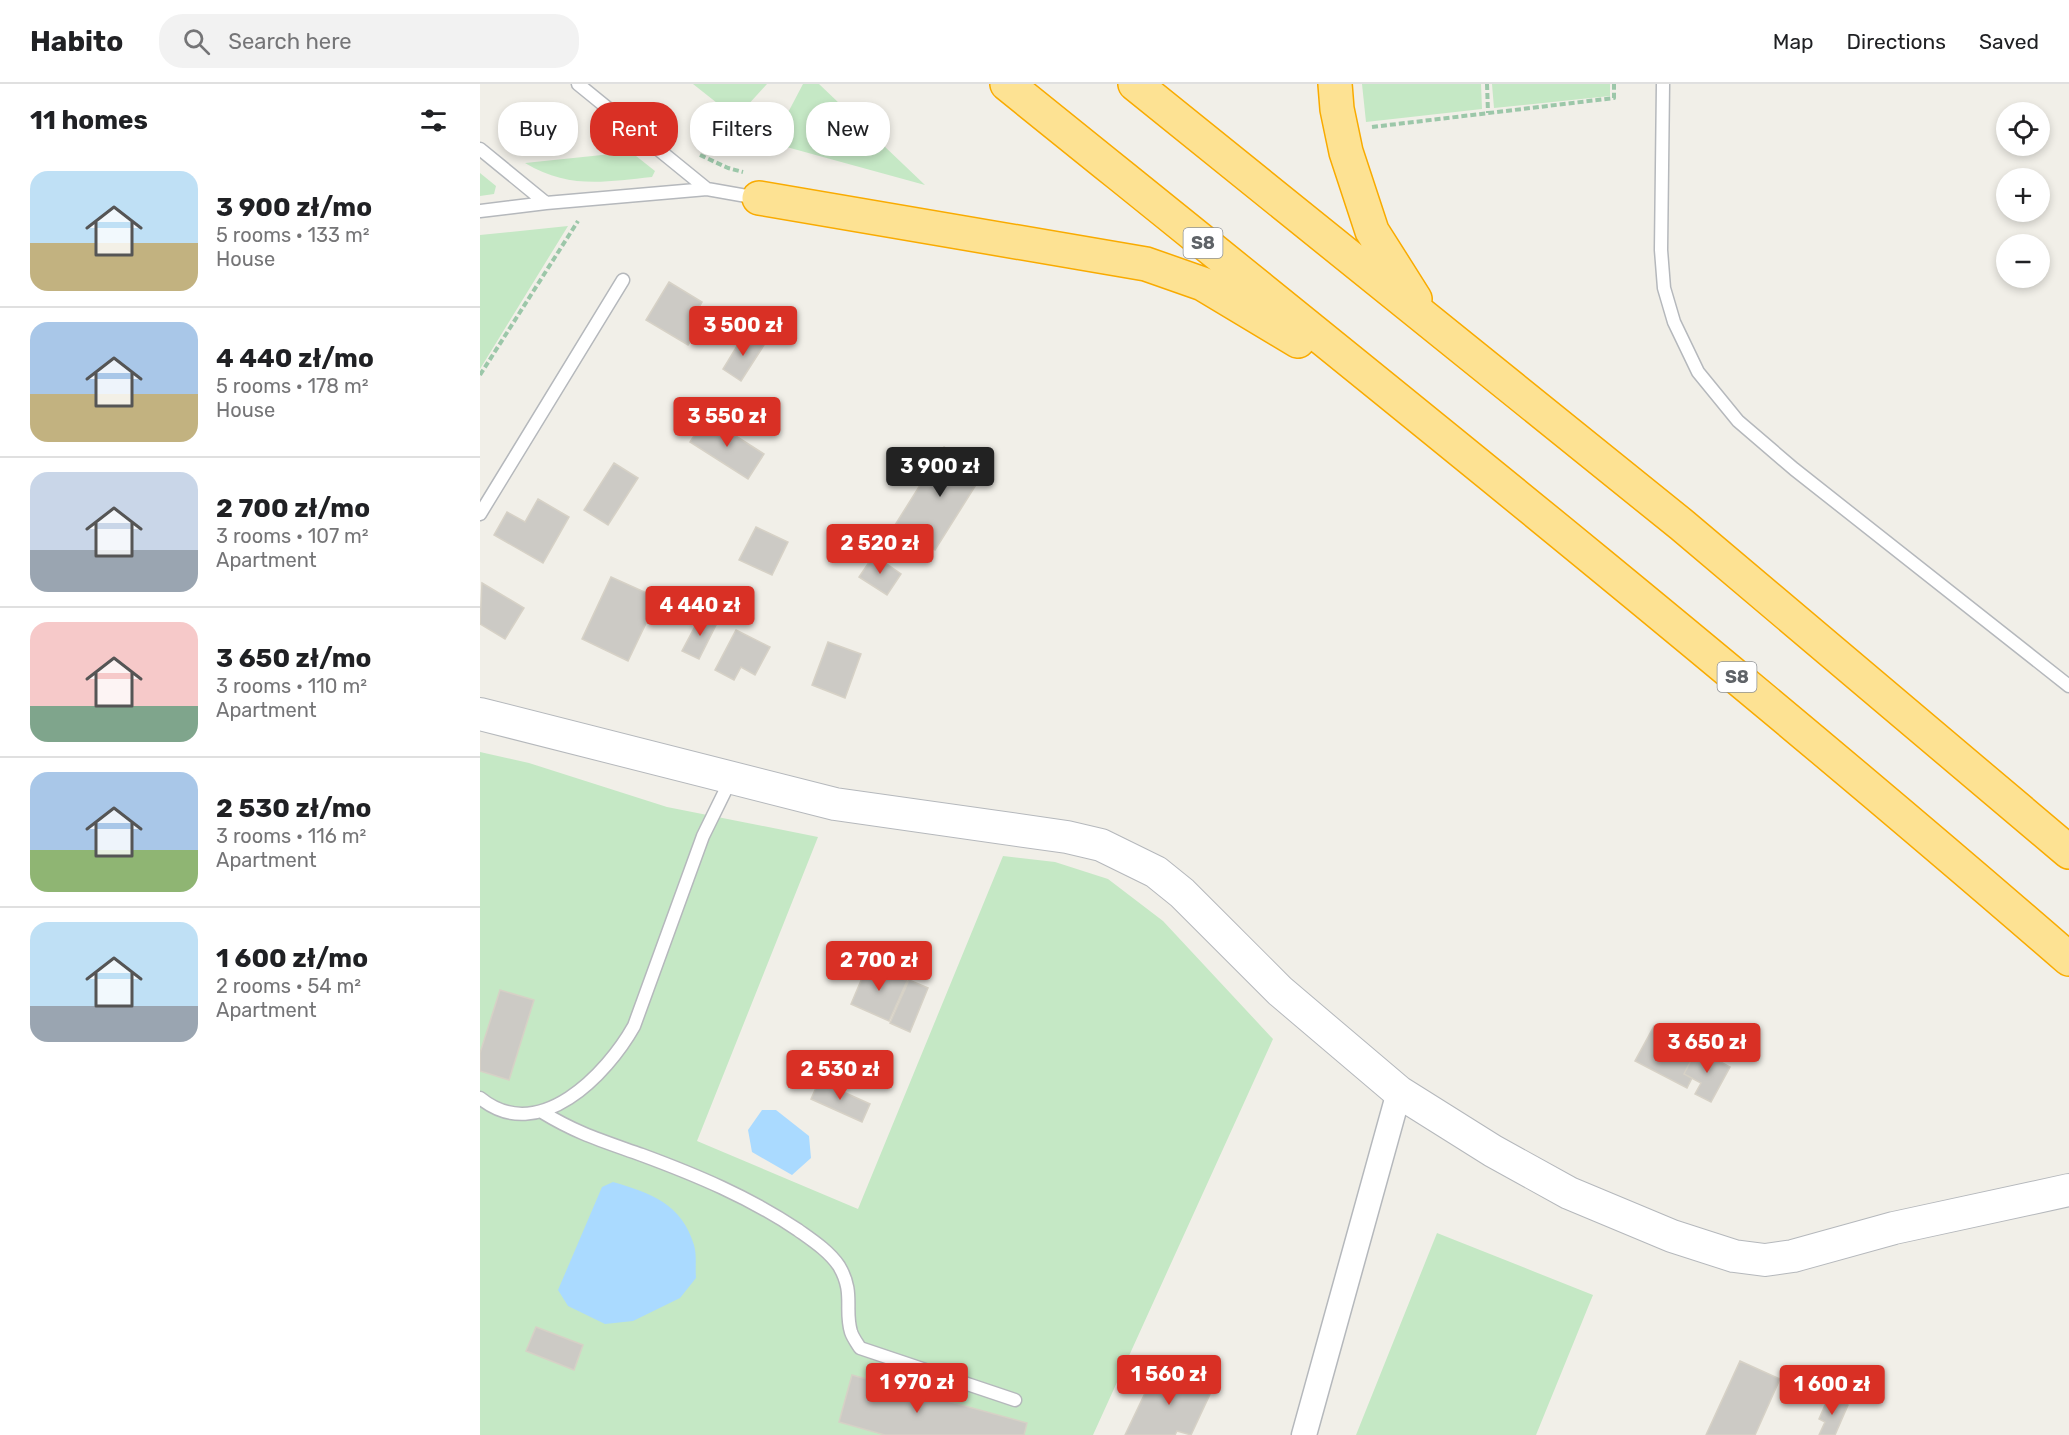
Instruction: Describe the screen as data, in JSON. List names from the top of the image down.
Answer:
{
  "streets": {
    "highway": ["S8"]
  },
  "page": {
    "header": "Habito",
    "search": "Search here",
    "nav": ["Map", "Directions", "Saved"],
    "heading": "11 homes",
    "map_buttons": ["+", "−"],
    "chip": [
      "Buy",
      "Rent",
      "Filters",
      "New"
    ],
    "list": [
      {
        "name": "3 900 zł/mo",
        "note": "5 rooms · 133 m² · House"
      },
      {
        "name": "4 440 zł/mo",
        "note": "5 rooms · 178 m² · House"
      },
      {
        "name": "2 700 zł/mo",
        "note": "3 rooms · 107 m² · Apartment"
      },
      {
        "name": "3 650 zł/mo",
        "note": "3 rooms · 110 m² · Apartment"
      },
      {
        "name": "2 530 zł/mo",
        "note": "3 rooms · 116 m² · Apartment"
      },
      {
        "name": "1 600 zł/mo",
        "note": "2 rooms · 54 m² · Apartment"
      }
    ],
    "price": [
      "3 500 zł",
      "3 550 zł",
      "3 900 zł",
      "2 520 zł",
      "4 440 zł",
      "2 700 zł",
      "3 650 zł",
      "2 530 zł",
      "1 560 zł",
      "1 970 zł",
      "1 600 zł"
    ]
  }
}
